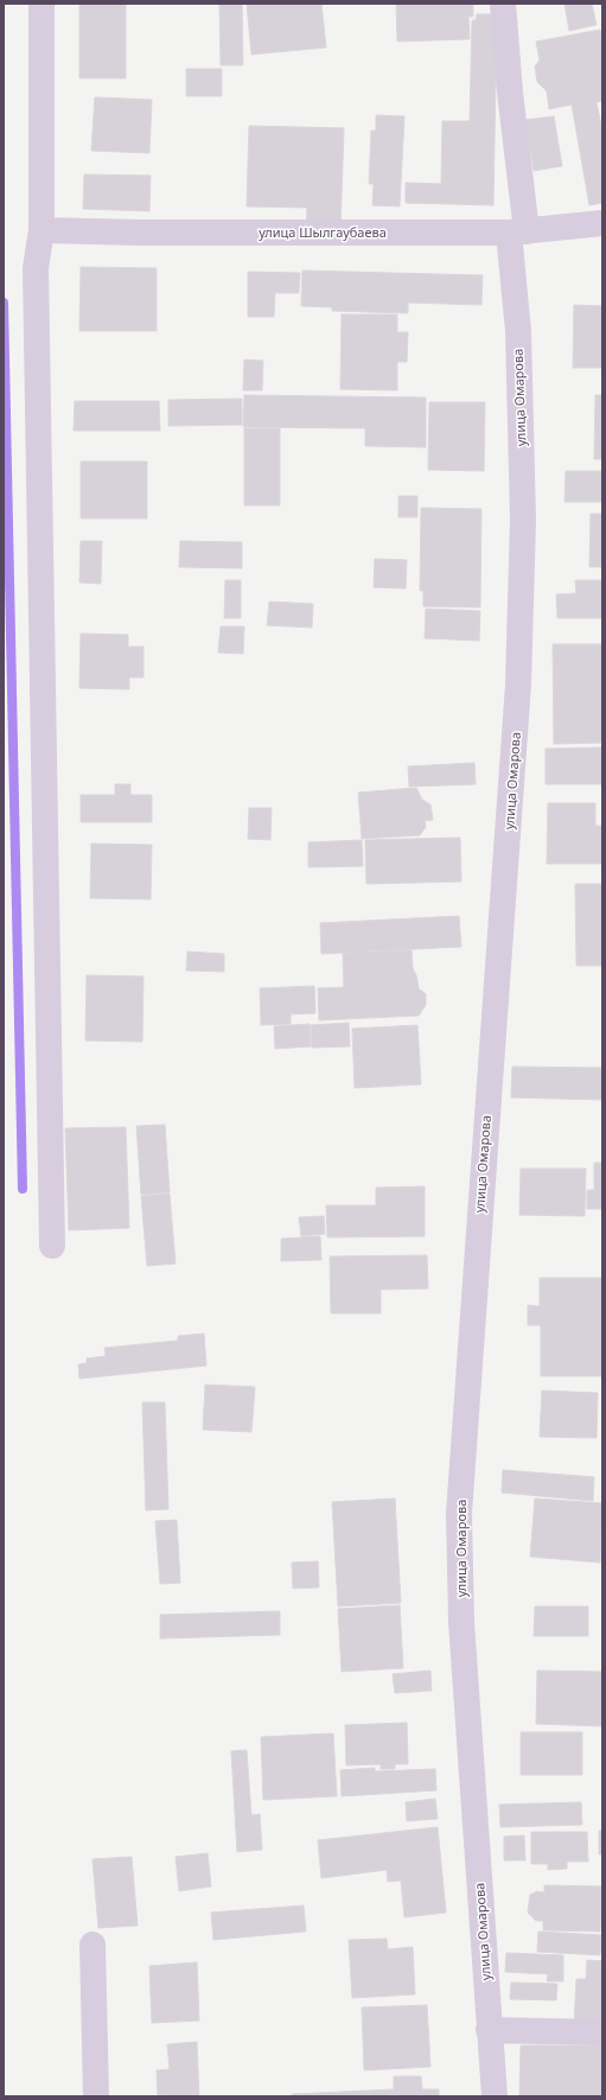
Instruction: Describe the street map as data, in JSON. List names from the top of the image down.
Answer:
{
  "streets": {
    "street": ["улица Шылгаубаева", "улица Омарова"]
  },
  "crossings": [
    ["улица Шылгаубаева", "улица Омарова"]
  ]
}
